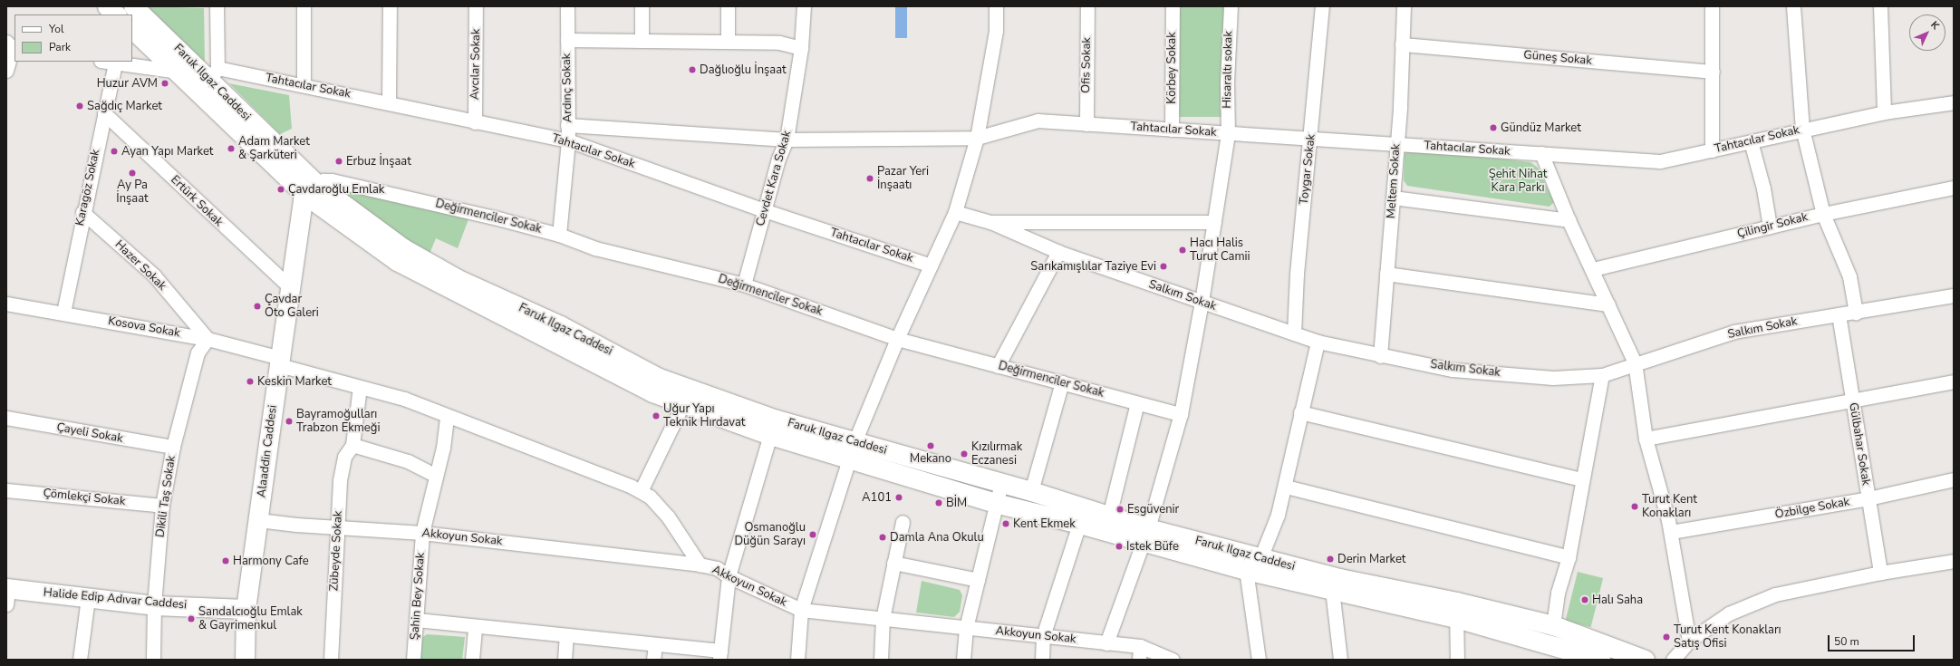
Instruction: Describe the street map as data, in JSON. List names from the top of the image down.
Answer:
{
  "streets": {
    "street": [
      "Güneş Sokak",
      "Avcılar Sokak",
      "Ofis Sokak",
      "Körbey Sokak",
      "Hisaraltı sokak",
      "Faruk Ilgaz Caddesi",
      "Tahtacılar Sokak",
      "Ardınç Sokak",
      "Toygar Sokak",
      "Cevdet Kara Sokak",
      "Meltem Sokak",
      "Karagöz Sokak",
      "Ertürk Sokak",
      "Değirmenciler Sokak",
      "Çilingir Sokak",
      "Hazer Sokak",
      "Salkım Sokak",
      "Kosova Sokak",
      "Çayeli Sokak",
      "Gülbahar Sokak",
      "Alaaddin Caddesi",
      "Dikili Taş Sokak",
      "Çömlekçi Sokak",
      "Özbilge Sokak",
      "Akkoyun Sokak",
      "Zübeyde Sokak",
      "Şahin Bey Sokak",
      "Halide Edip Adıvar Caddesi"
    ]
  },
  "crossings": [
    ["Güneş Sokak", "Meltem Sokak"],
    ["Avcılar Sokak", "Tahtacılar Sokak"],
    ["Ofis Sokak", "Tahtacılar Sokak"],
    ["Körbey Sokak", "Tahtacılar Sokak"],
    ["Hisaraltı sokak", "Faruk Ilgaz Caddesi"],
    ["Hisaraltı sokak", "Tahtacılar Sokak"],
    ["Hisaraltı sokak", "Değirmenciler Sokak"],
    ["Hisaraltı sokak", "Salkım Sokak"],
    ["Hisaraltı sokak", "Akkoyun Sokak"],
    ["Faruk Ilgaz Caddesi", "Tahtacılar Sokak"],
    ["Faruk Ilgaz Caddesi", "Değirmenciler Sokak"],
    ["Faruk Ilgaz Caddesi", "Alaaddin Caddesi"],
    ["Tahtacılar Sokak", "Ardınç Sokak"],
    ["Tahtacılar Sokak", "Toygar Sokak"],
    ["Tahtacılar Sokak", "Cevdet Kara Sokak"],
    ["Tahtacılar Sokak", "Meltem Sokak"],
    ["Ardınç Sokak", "Değirmenciler Sokak"],
    ["Toygar Sokak", "Salkım Sokak"],
    ["Cevdet Kara Sokak", "Değirmenciler Sokak"],
    ["Meltem Sokak", "Salkım Sokak"],
    ["Karagöz Sokak", "Ertürk Sokak"],
    ["Karagöz Sokak", "Hazer Sokak"],
    ["Karagöz Sokak", "Kosova Sokak"],
    ["Ertürk Sokak", "Alaaddin Caddesi"],
    ["Değirmenciler Sokak", "Alaaddin Caddesi"],
    ["Hazer Sokak", "Kosova Sokak"],
    ["Hazer Sokak", "Dikili Taş Sokak"],
    ["Salkım Sokak", "Gülbahar Sokak"],
    ["Kosova Sokak", "Alaaddin Caddesi"],
    ["Kosova Sokak", "Dikili Taş Sokak"],
    ["Kosova Sokak", "Akkoyun Sokak"],
    ["Kosova Sokak", "Zübeyde Sokak"],
    ["Kosova Sokak", "Şahin Bey Sokak"],
    ["Çayeli Sokak", "Dikili Taş Sokak"],
    ["Gülbahar Sokak", "Özbilge Sokak"],
    ["Alaaddin Caddesi", "Akkoyun Sokak"],
    ["Alaaddin Caddesi", "Halide Edip Adıvar Caddesi"],
    ["Dikili Taş Sokak", "Çömlekçi Sokak"],
    ["Dikili Taş Sokak", "Halide Edip Adıvar Caddesi"],
    ["Akkoyun Sokak", "Zübeyde Sokak"],
    ["Akkoyun Sokak", "Şahin Bey Sokak"]
  ],
  "parks": ["Şehit Nihat Kara Parkı"],
  "places": [
    "Dağlıoğlu İnşaat",
    "Huzur AVM",
    "Sağdıç Market",
    "Gündüz Market",
    "Adam Market & Şarküteri",
    "Ayan Yapı Market",
    "Erbuz İnşaat",
    "Ay Pa İnşaat",
    "Pazar Yeri İnşaatı",
    "Çavdaroğlu Emlak",
    "Hacı Halis Turut Camii",
    "Sarıkamışlılar Taziye Evi",
    "Çavdar Oto Galeri",
    "Keskin Market",
    "Uğur Yapı Teknik Hırdavat",
    "Bayramoğulları Trabzon Ekmeği",
    "Mekano",
    "Kızılırmak Eczanesi",
    "A101",
    "BİM",
    "Turut Kent Konakları",
    "Esgüvenir",
    "Kent Ekmek",
    "Osmanoğlu Düğün Sarayı",
    "Damla Ana Okulu",
    "Istek Büfe",
    "Derin Market",
    "Harmony Cafe",
    "Halı Saha",
    "Sandalcıoğlu Emlak & Gayrimenkul",
    "Turut Kent Konakları Satış Ofisi"
  ],
  "legend": ["Yol", "Park"],
  "scale_bar": "50 m",
  "north": "top right"
}
